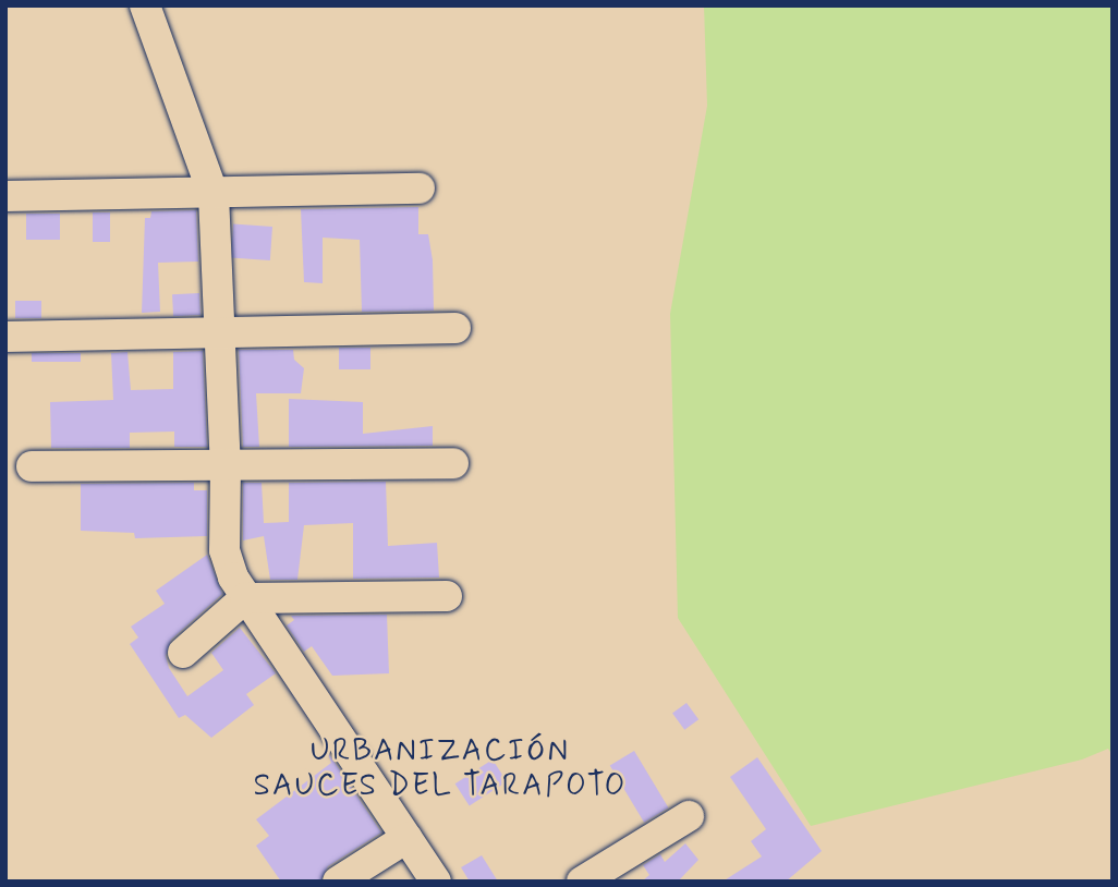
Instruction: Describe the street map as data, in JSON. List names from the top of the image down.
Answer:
{
  "districts": ["URBANIZACIÓN SAUCES DEL TARAPOTO"]
}
